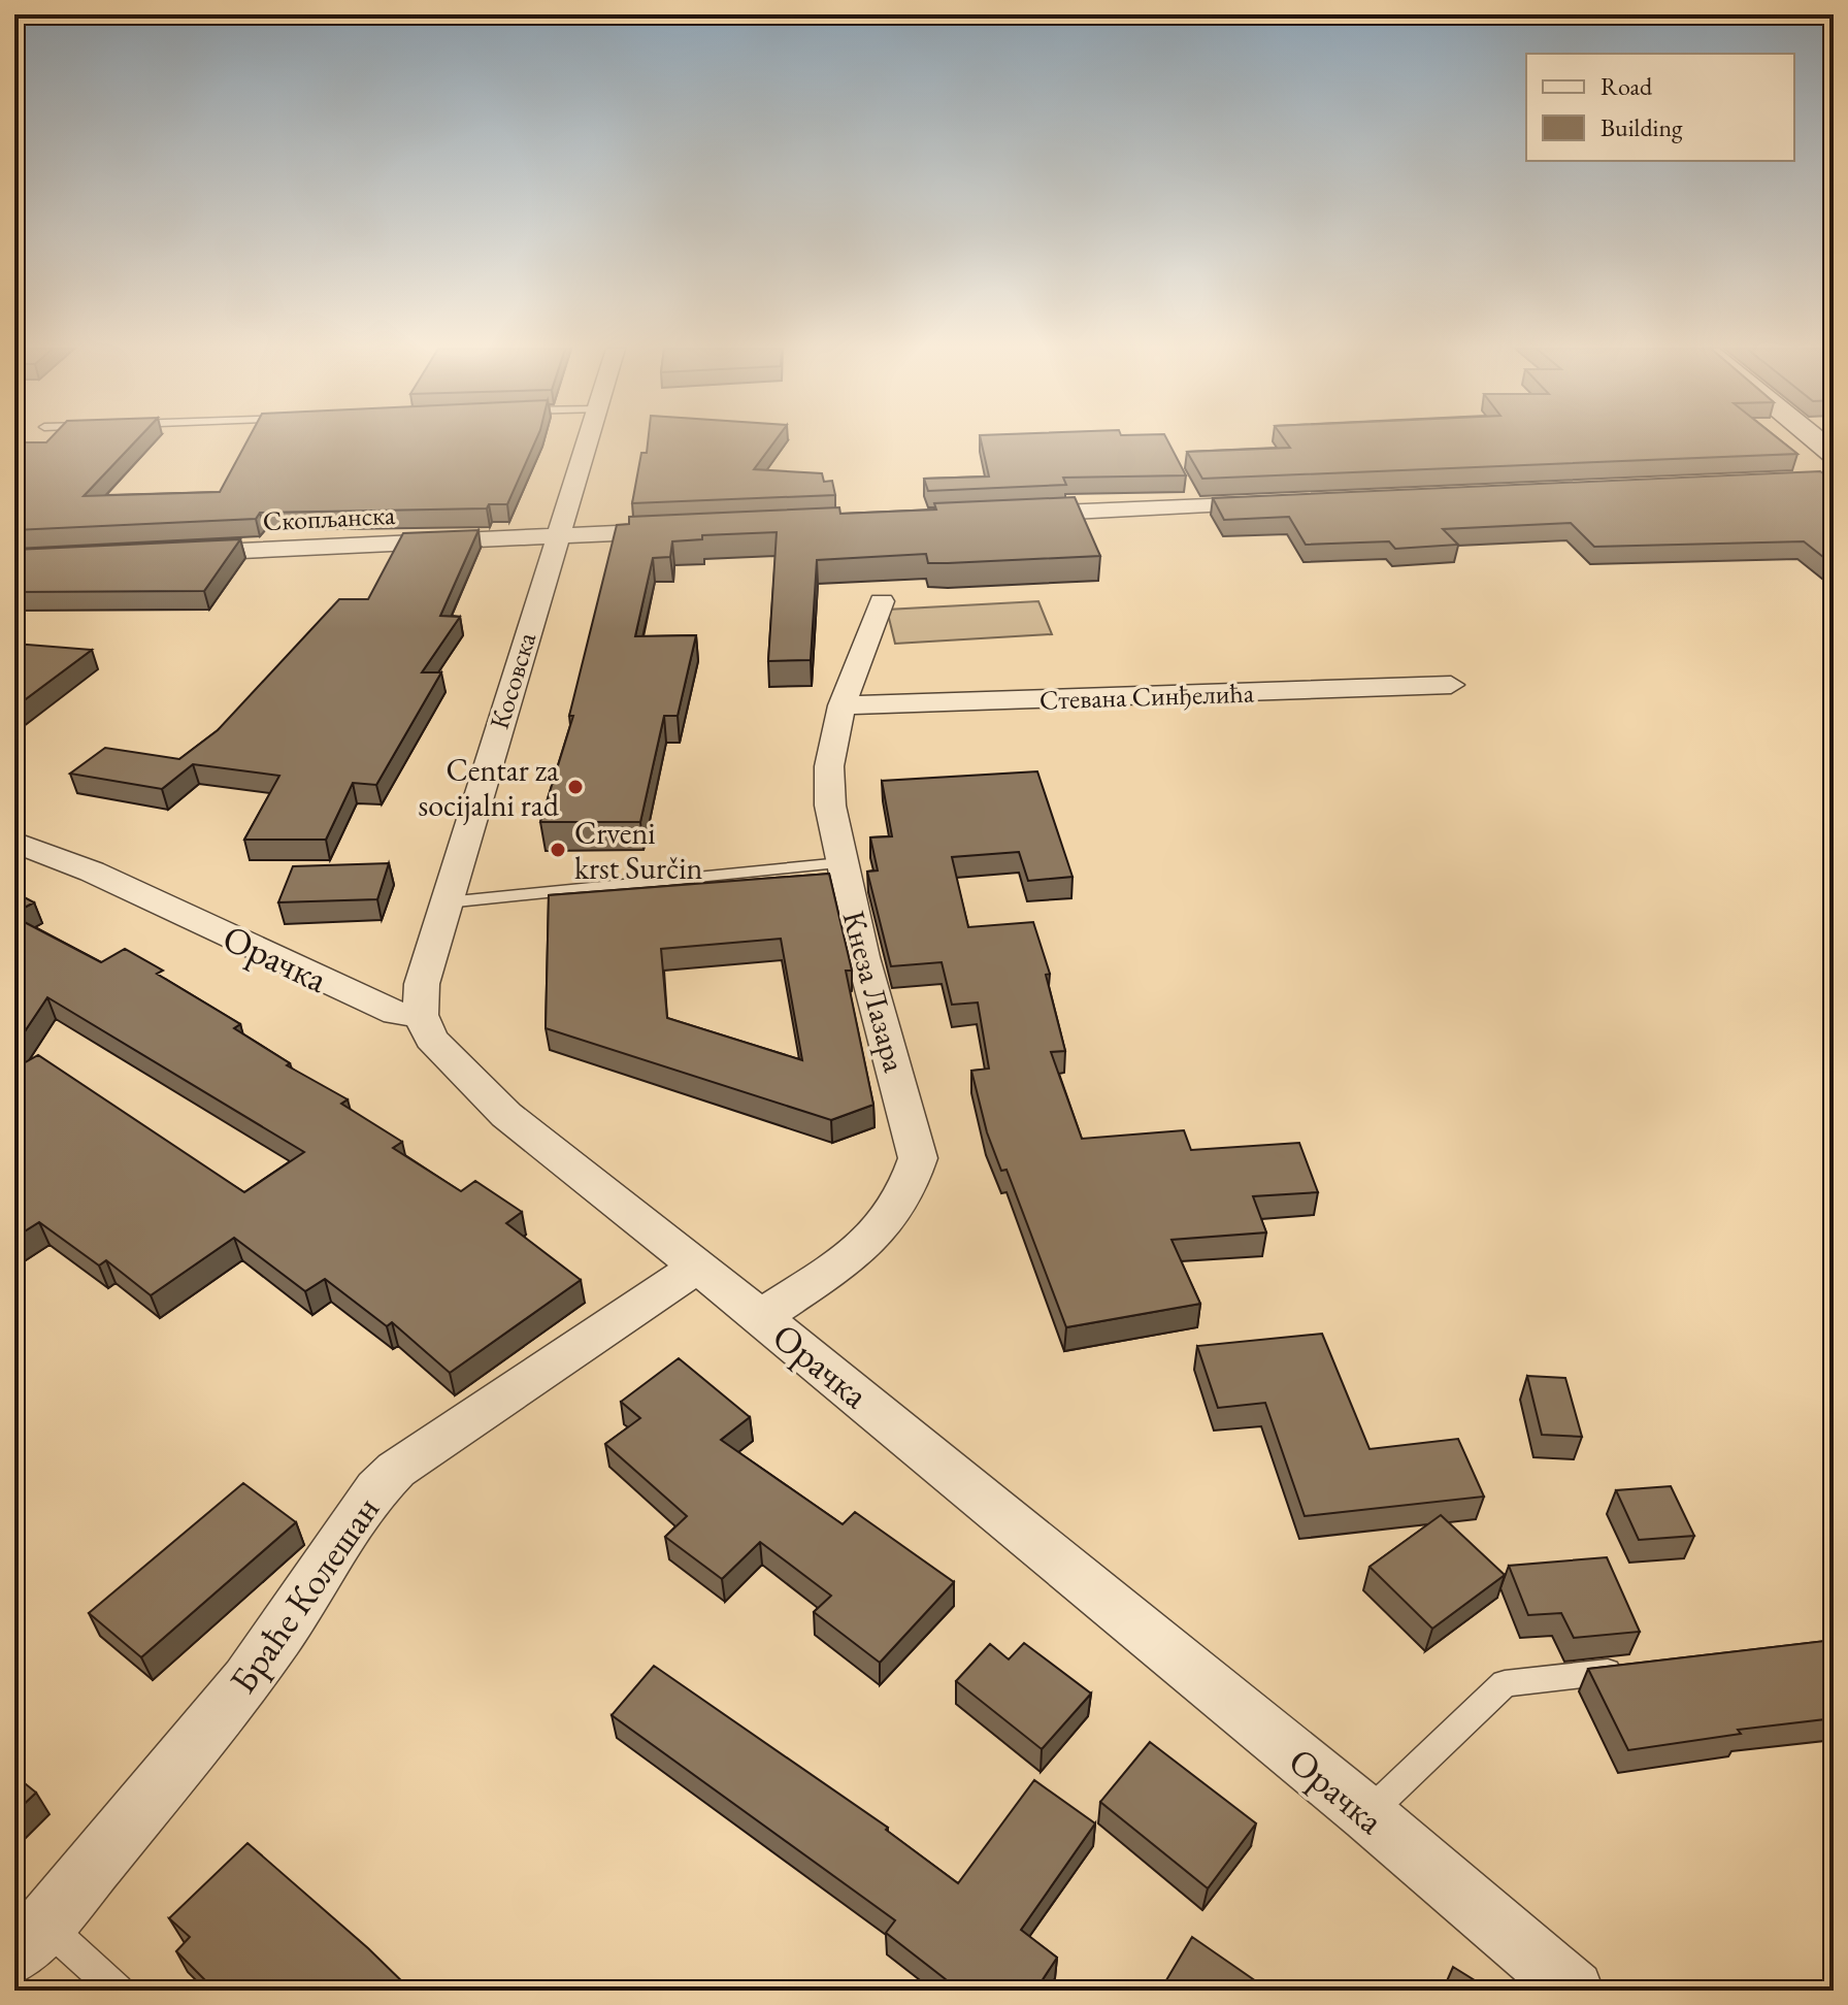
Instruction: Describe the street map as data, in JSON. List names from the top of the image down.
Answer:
{
  "streets": {
    "street": [
      "Скопљанска",
      "Косовска",
      "Стевана Синђелића",
      "Орачка",
      "Кнеза Лазара",
      "Браће Колешан"
    ]
  },
  "crossings": [
    ["Скопљанска", "Косовска"],
    ["Косовска", "Орачка"],
    ["Стевана Синђелића", "Кнеза Лазара"],
    ["Орачка", "Кнеза Лазара"],
    ["Орачка", "Браће Колешан"]
  ],
  "places": ["Centar za socijalni rad", "Crveni krst Surčin"],
  "legend": ["Road", "Building"]
}
